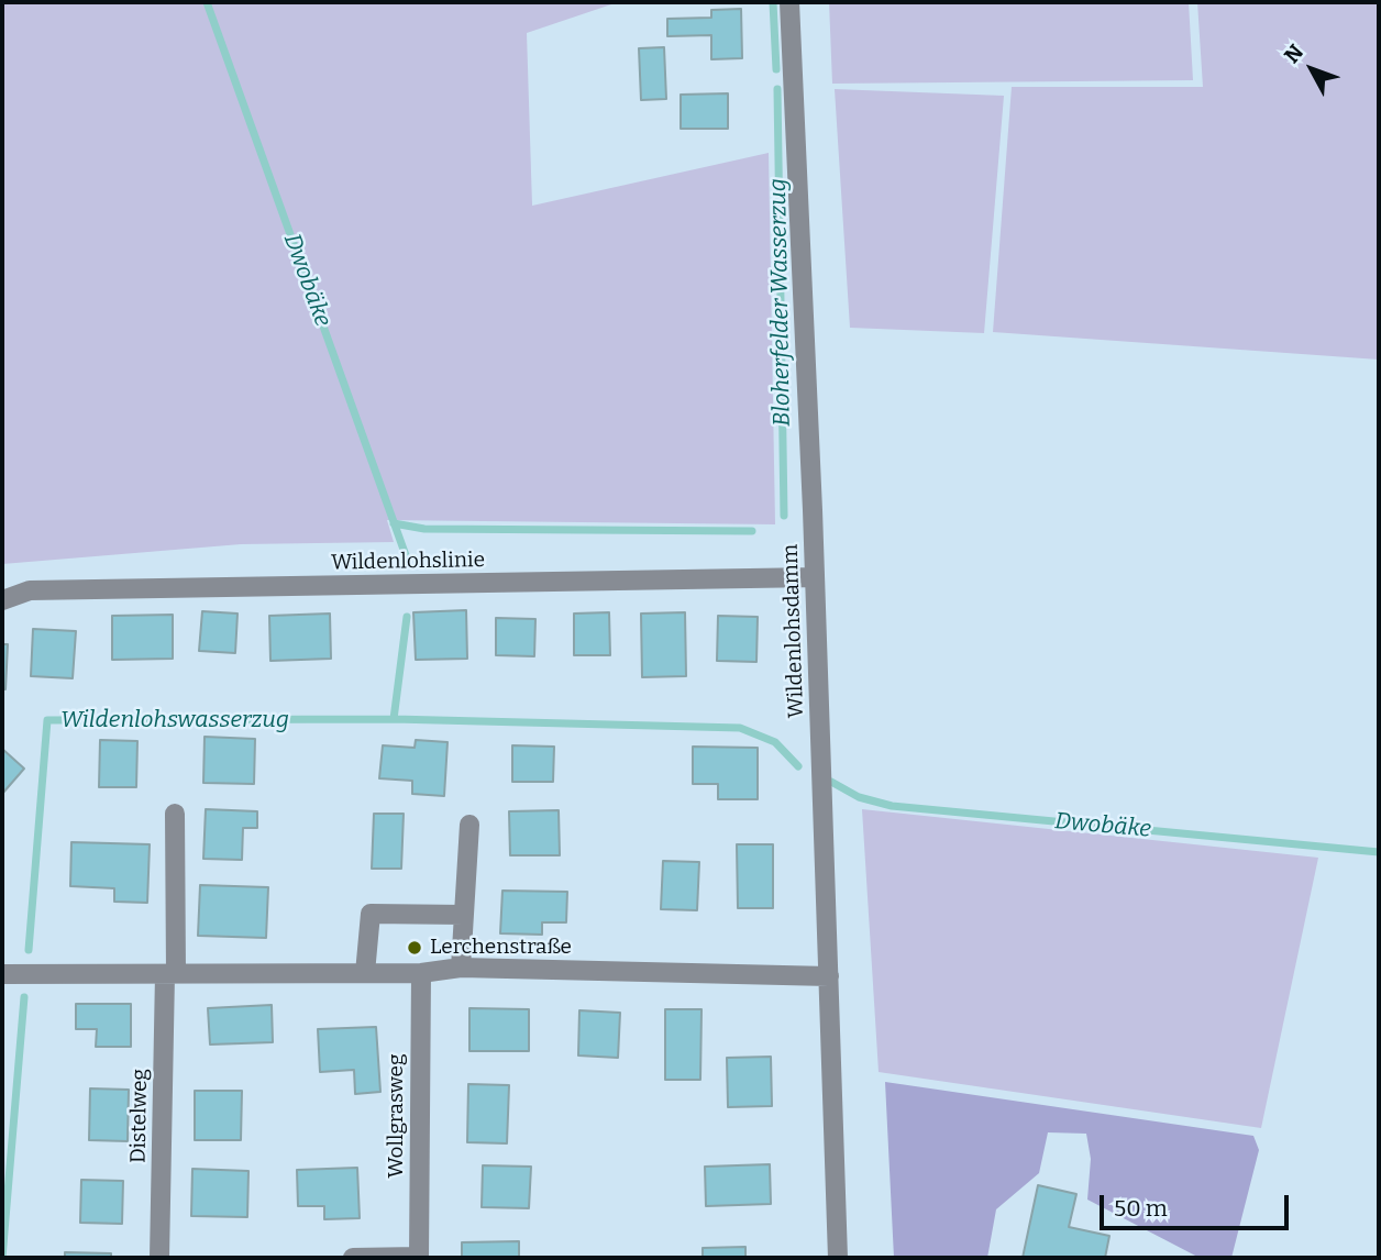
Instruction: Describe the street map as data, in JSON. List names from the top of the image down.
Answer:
{
  "streets": {
    "street": [
      "Wildenlohslinie",
      "Wildenlohsdamm",
      "Distelweg",
      "Wollgrasweg"
    ]
  },
  "crossings": [
    ["Wildenlohslinie", "Wildenlohsdamm"]
  ],
  "water": ["Dwobäke", "Bloherfelder Wasserzug", "Wildenlohswasserzug"],
  "places": ["Lerchenstraße"],
  "scale_bar": "50 m",
  "north": "top left"
}
